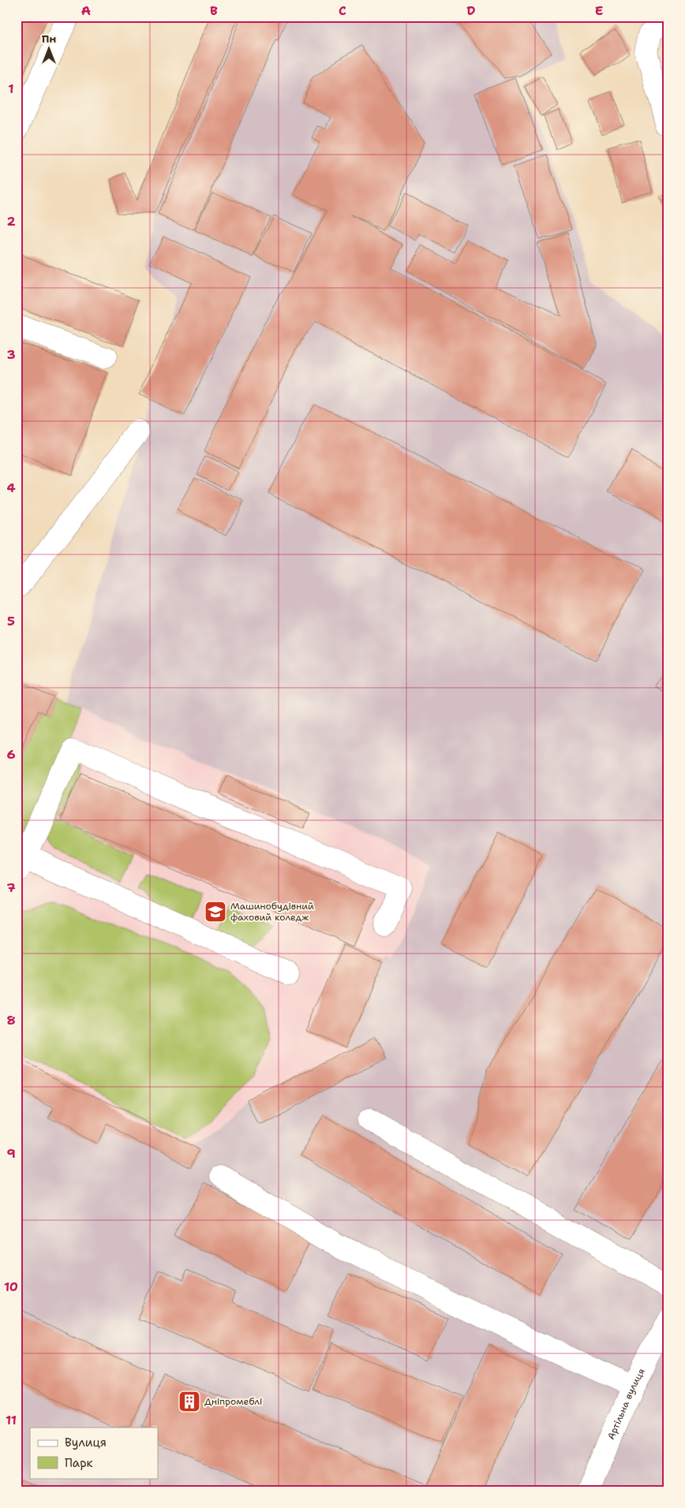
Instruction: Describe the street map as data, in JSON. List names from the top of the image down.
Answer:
{
  "streets": {
    "street": ["Артільна вулиця"]
  },
  "places": {
    "school or university": ["Машинобудівний фаховий коледж"],
    "building": ["Дніпромеблі"]
  },
  "legend": ["Вулиця", "Парк"],
  "north": "top",
  "grid": {
    "columns": [
      "A",
      "B",
      "C",
      "D",
      "E"
    ],
    "rows": [
      "1",
      "2",
      "3",
      "4",
      "5",
      "6",
      "7",
      "8",
      "9",
      "10",
      "11"
    ]
  }
}
